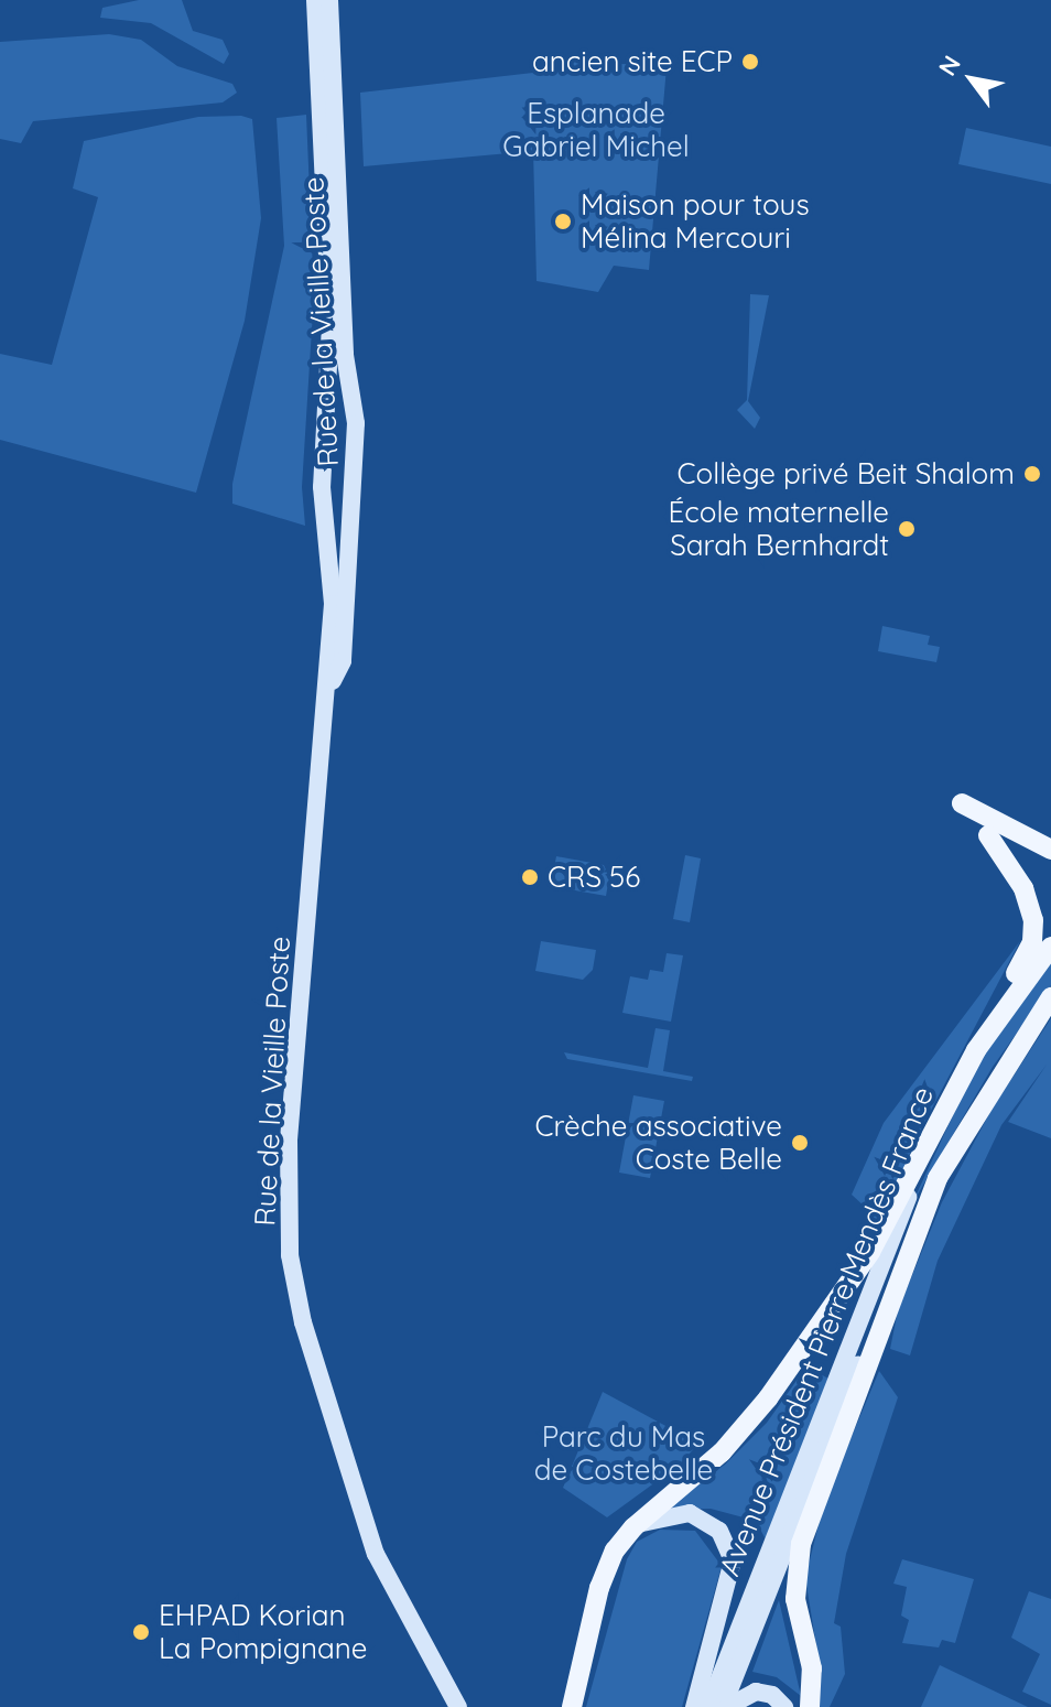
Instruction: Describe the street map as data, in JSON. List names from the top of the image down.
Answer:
{
  "streets": {
    "main road": ["Rue de la Vieille Poste", "Avenue Président Pierre Mendès France"]
  },
  "parks": ["Esplanade Gabriel Michel", "Parc du Mas de Costebelle"],
  "places": [
    "ancien site ECP",
    "Maison pour tous Mélina Mercouri",
    "Collège privé Beit Shalom",
    "École maternelle Sarah Bernhardt",
    "CRS 56",
    "Crèche associative Coste Belle",
    "EHPAD Korian La Pompignane"
  ],
  "north": "top left"
}
